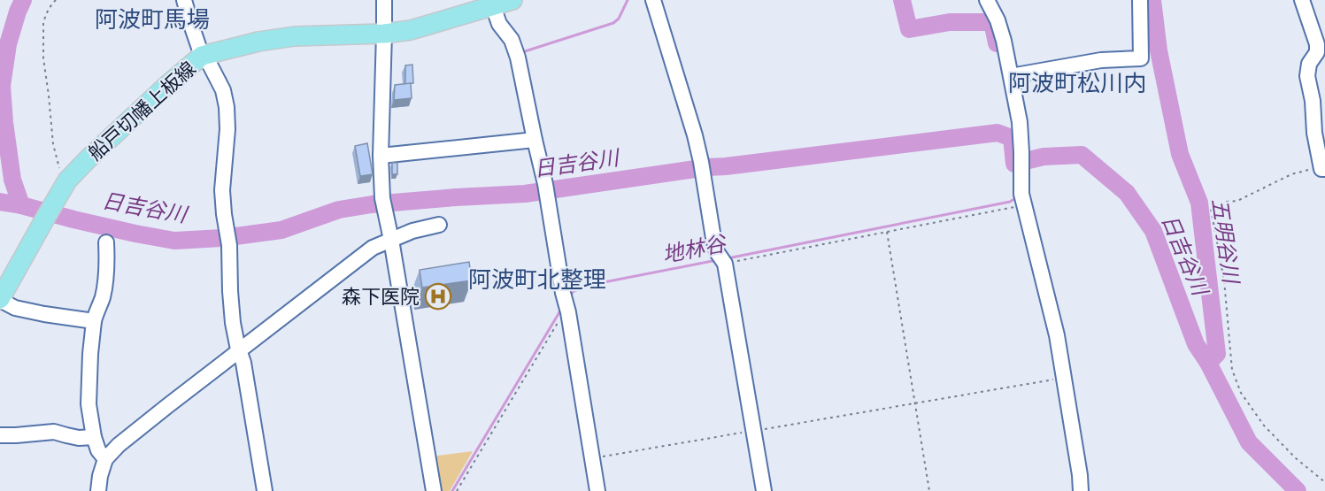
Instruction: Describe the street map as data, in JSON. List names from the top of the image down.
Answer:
{
  "streets": {
    "main road": ["船戸切幡上板線"]
  },
  "districts": ["阿波町馬場", "阿波町松川内", "阿波町北整理"],
  "water": ["日吉谷川", "五明谷川", "地林谷"],
  "places": {
    "hospital": ["森下医院"]
  }
}
